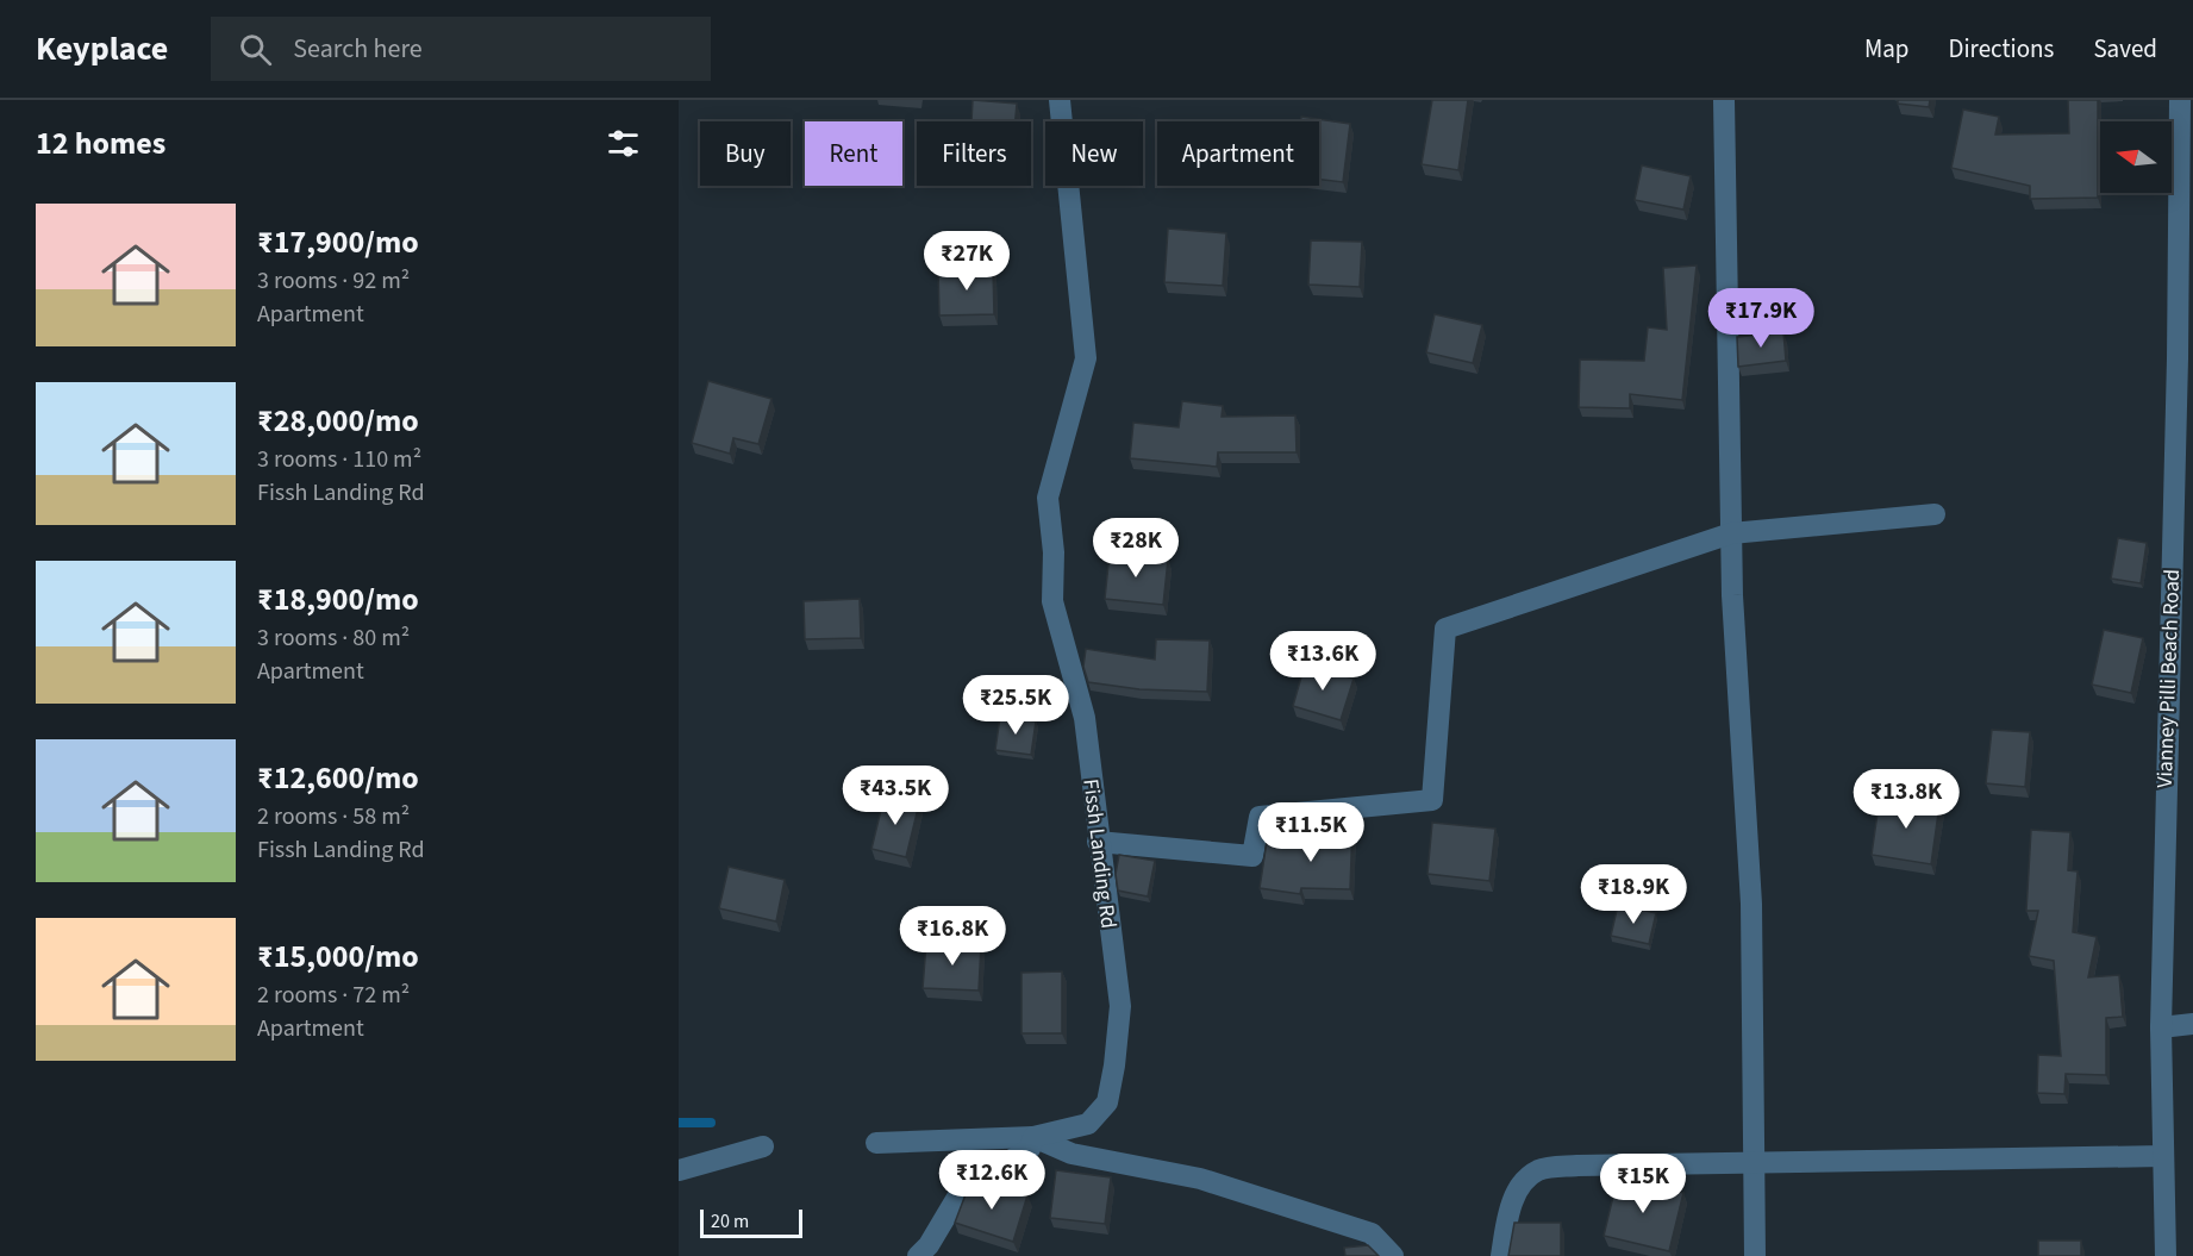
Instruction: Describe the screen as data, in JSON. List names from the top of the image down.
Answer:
{
  "streets": {
    "street": ["Vianney Pilli Beach Road", "Fissh Landing Rd"]
  },
  "scale_bar": "20 m",
  "north": "left",
  "page": {
    "header": "Keyplace",
    "search": "Search here",
    "nav": ["Map", "Directions", "Saved"],
    "heading": "12 homes",
    "chip": [
      "Buy",
      "Rent",
      "Filters",
      "New",
      "Apartment"
    ],
    "list": [
      {
        "name": "₹17,900/mo",
        "note": "3 rooms · 92 m² · Apartment"
      },
      {
        "name": "₹28,000/mo",
        "note": "3 rooms · 110 m² · Fissh Landing Rd"
      },
      {
        "name": "₹18,900/mo",
        "note": "3 rooms · 80 m² · Apartment"
      },
      {
        "name": "₹12,600/mo",
        "note": "2 rooms · 58 m² · Fissh Landing Rd"
      },
      {
        "name": "₹15,000/mo",
        "note": "2 rooms · 72 m² · Apartment"
      }
    ],
    "price": [
      "₹27K",
      "₹17.9K",
      "₹28K",
      "₹13.6K",
      "₹25.5K",
      "₹43.5K",
      "₹13.8K",
      "₹11.5K",
      "₹18.9K",
      "₹16.8K",
      "₹12.6K",
      "₹15K"
    ],
    "scale": "20 m"
  }
}
